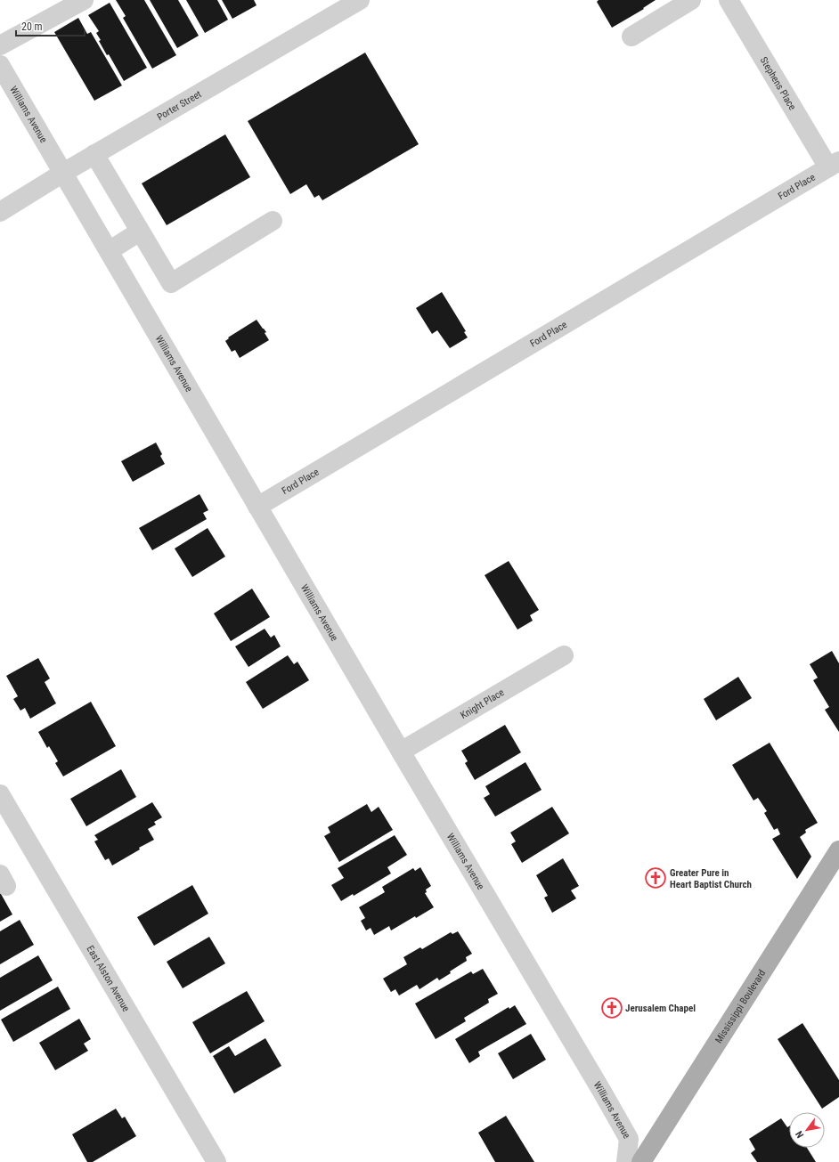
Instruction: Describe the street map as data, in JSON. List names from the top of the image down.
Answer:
{
  "streets": {
    "main road": ["Mississippi Boulevard"],
    "street": [
      "Stephens Place",
      "Porter Street",
      "Williams Avenue",
      "Ford Place",
      "Knight Place",
      "East Alston Avenue"
    ]
  },
  "crossings": [
    ["Stephens Place", "Ford Place"],
    ["Porter Street", "Williams Avenue"],
    ["Williams Avenue", "Ford Place"],
    ["Williams Avenue", "Knight Place"]
  ],
  "places": {
    "church": ["Greater Pure in Heart Baptist Church", "Jerusalem Chapel"]
  },
  "scale_bar": "20 m",
  "north": "bottom left"
}
